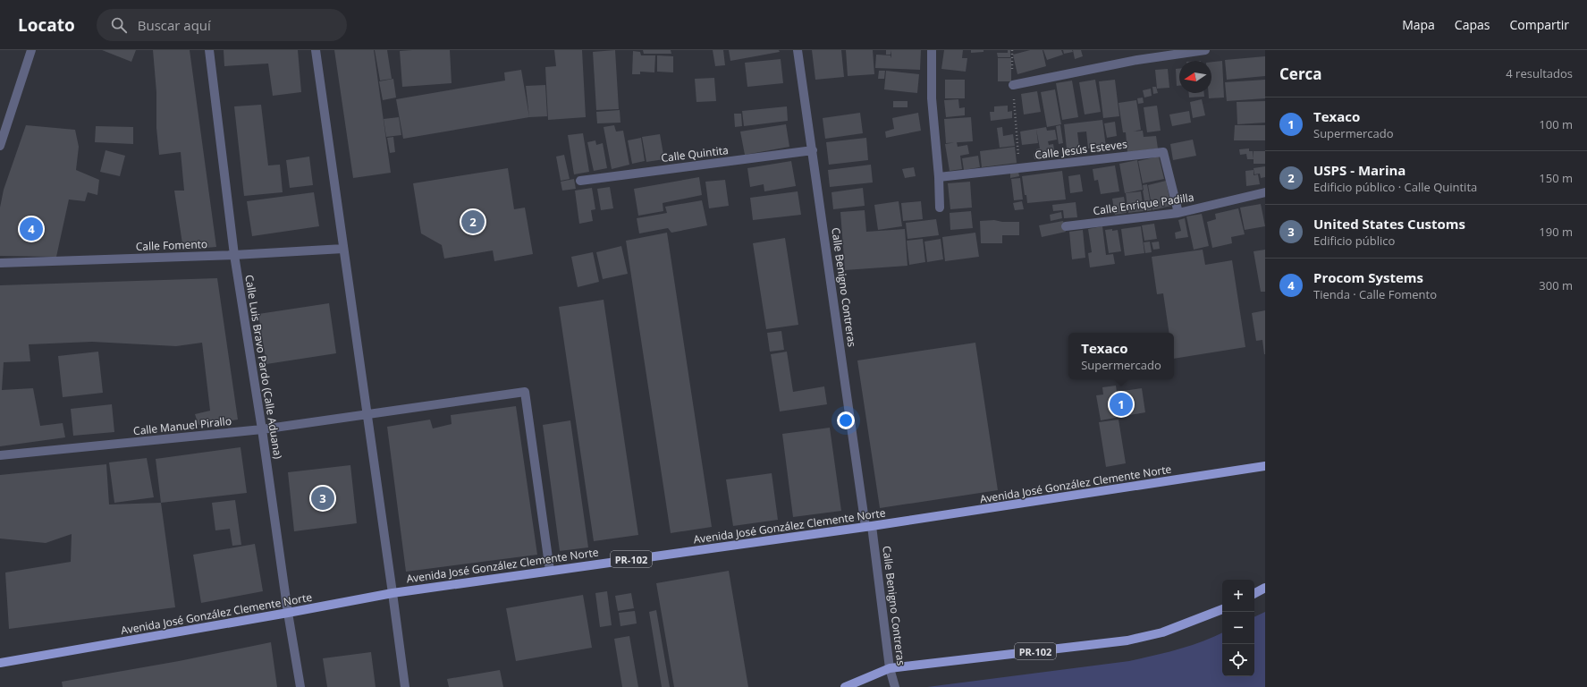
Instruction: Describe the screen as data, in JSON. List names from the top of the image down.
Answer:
{
  "streets": {
    "main road": ["Avenida José González Clemente Norte", "PR-102"],
    "street": [
      "Calle Jesús Esteves",
      "Calle Quintita",
      "Calle Enrique Padilla",
      "Calle Fomento",
      "Calle Benigno Contreras",
      "Calle Luis Bravo Pardo (Calle Aduana)",
      "Calle Manuel Pirallo"
    ]
  },
  "crossings": [
    ["Calle Jesús Esteves", "Calle Enrique Padilla"],
    ["Calle Quintita", "Calle Benigno Contreras"],
    ["Calle Fomento", "Calle Luis Bravo Pardo (Calle Aduana)"],
    ["Calle Benigno Contreras", "Avenida José González Clemente Norte"],
    ["Calle Benigno Contreras", "PR-102"],
    ["Calle Luis Bravo Pardo (Calle Aduana)", "Calle Manuel Pirallo"],
    ["Calle Luis Bravo Pardo (Calle Aduana)", "Avenida José González Clemente Norte"],
    ["Calle Manuel Pirallo", "Avenida José González Clemente Norte"]
  ],
  "north": "left",
  "page": {
    "header": "Locato",
    "search": "Buscar aquí",
    "nav": ["Mapa", "Capas", "Compartir"],
    "heading": ["Cerca", "4 resultados"],
    "list": [
      {
        "mark": "1",
        "name": "Texaco",
        "note": "Supermercado",
        "value": "100 m"
      },
      {
        "mark": "2",
        "name": "USPS - Marina",
        "note": "Edificio público · Calle Quintita",
        "value": "150 m"
      },
      {
        "mark": "3",
        "name": "United States Customs",
        "note": "Edificio público",
        "value": "190 m"
      },
      {
        "mark": "4",
        "name": "Procom Systems",
        "note": "Tienda · Calle Fomento",
        "value": "300 m"
      }
    ],
    "pins": [
      "2",
      "4",
      "1",
      "3"
    ],
    "popup": ["Texaco", "Supermercado"],
    "map_buttons": ["+", "−"]
  }
}
